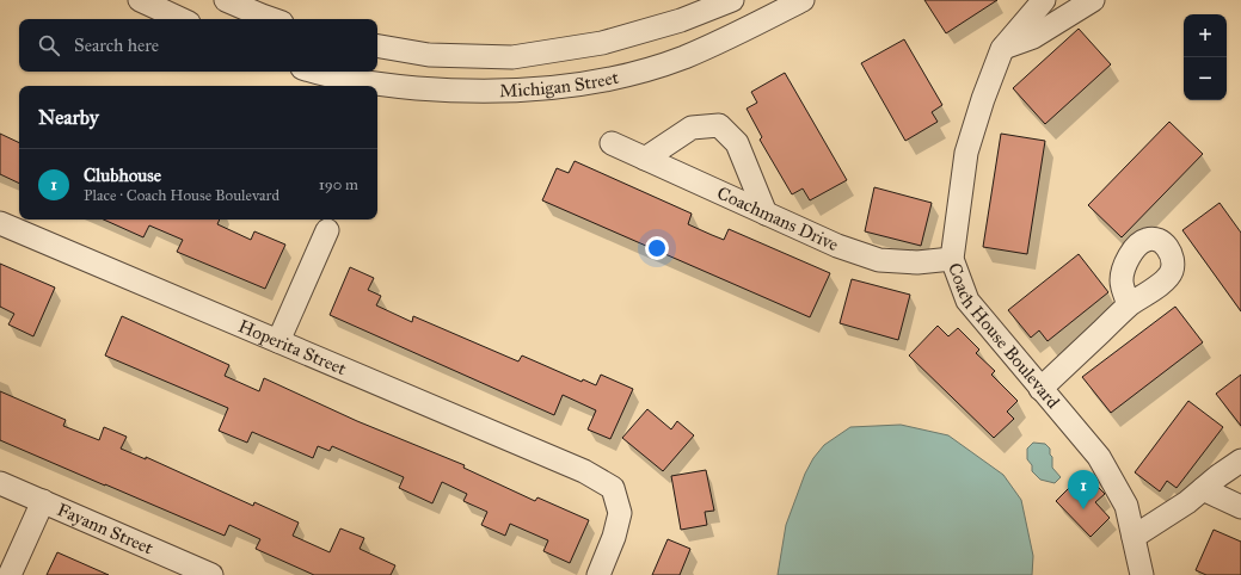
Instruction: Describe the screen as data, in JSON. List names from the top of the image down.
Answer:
{
  "streets": {
    "street": [
      "Michigan Street",
      "Coachmans Drive",
      "Coach House Boulevard",
      "Hoperita Street",
      "Fayann Street"
    ]
  },
  "crossings": [
    ["Coachmans Drive", "Coach House Boulevard"]
  ],
  "page": {
    "map_buttons": ["+", "−"],
    "search": "Search here",
    "heading": "Nearby",
    "list": [
      {
        "mark": "1",
        "name": "Clubhouse",
        "note": "Place · Coach House Boulevard",
        "value": "190 m"
      }
    ],
    "pins": "1"
  }
}
